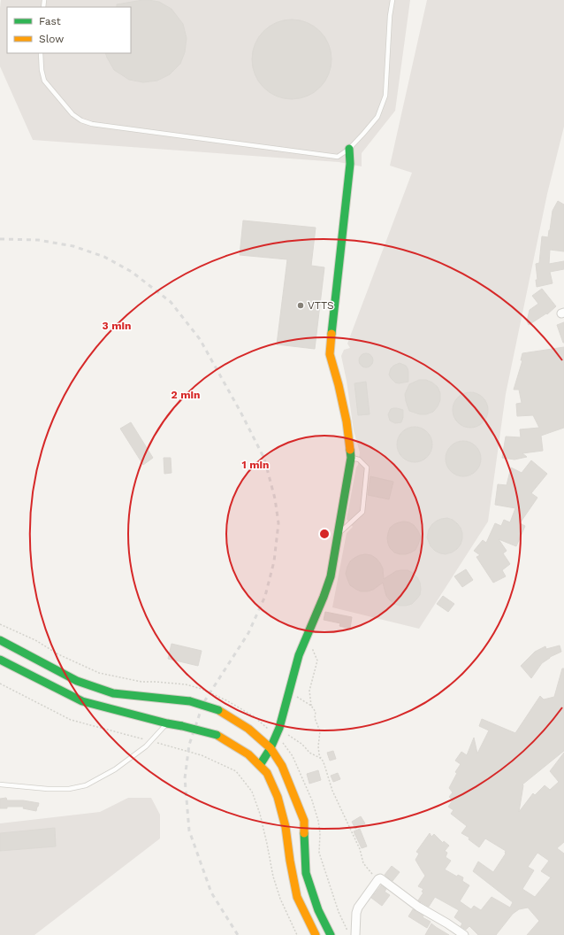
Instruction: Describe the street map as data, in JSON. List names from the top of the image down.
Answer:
{
  "places": ["VTTS"],
  "legend": ["Fast", "Slow"],
  "rings": ["3 min", "2 min", "1 min"]
}
